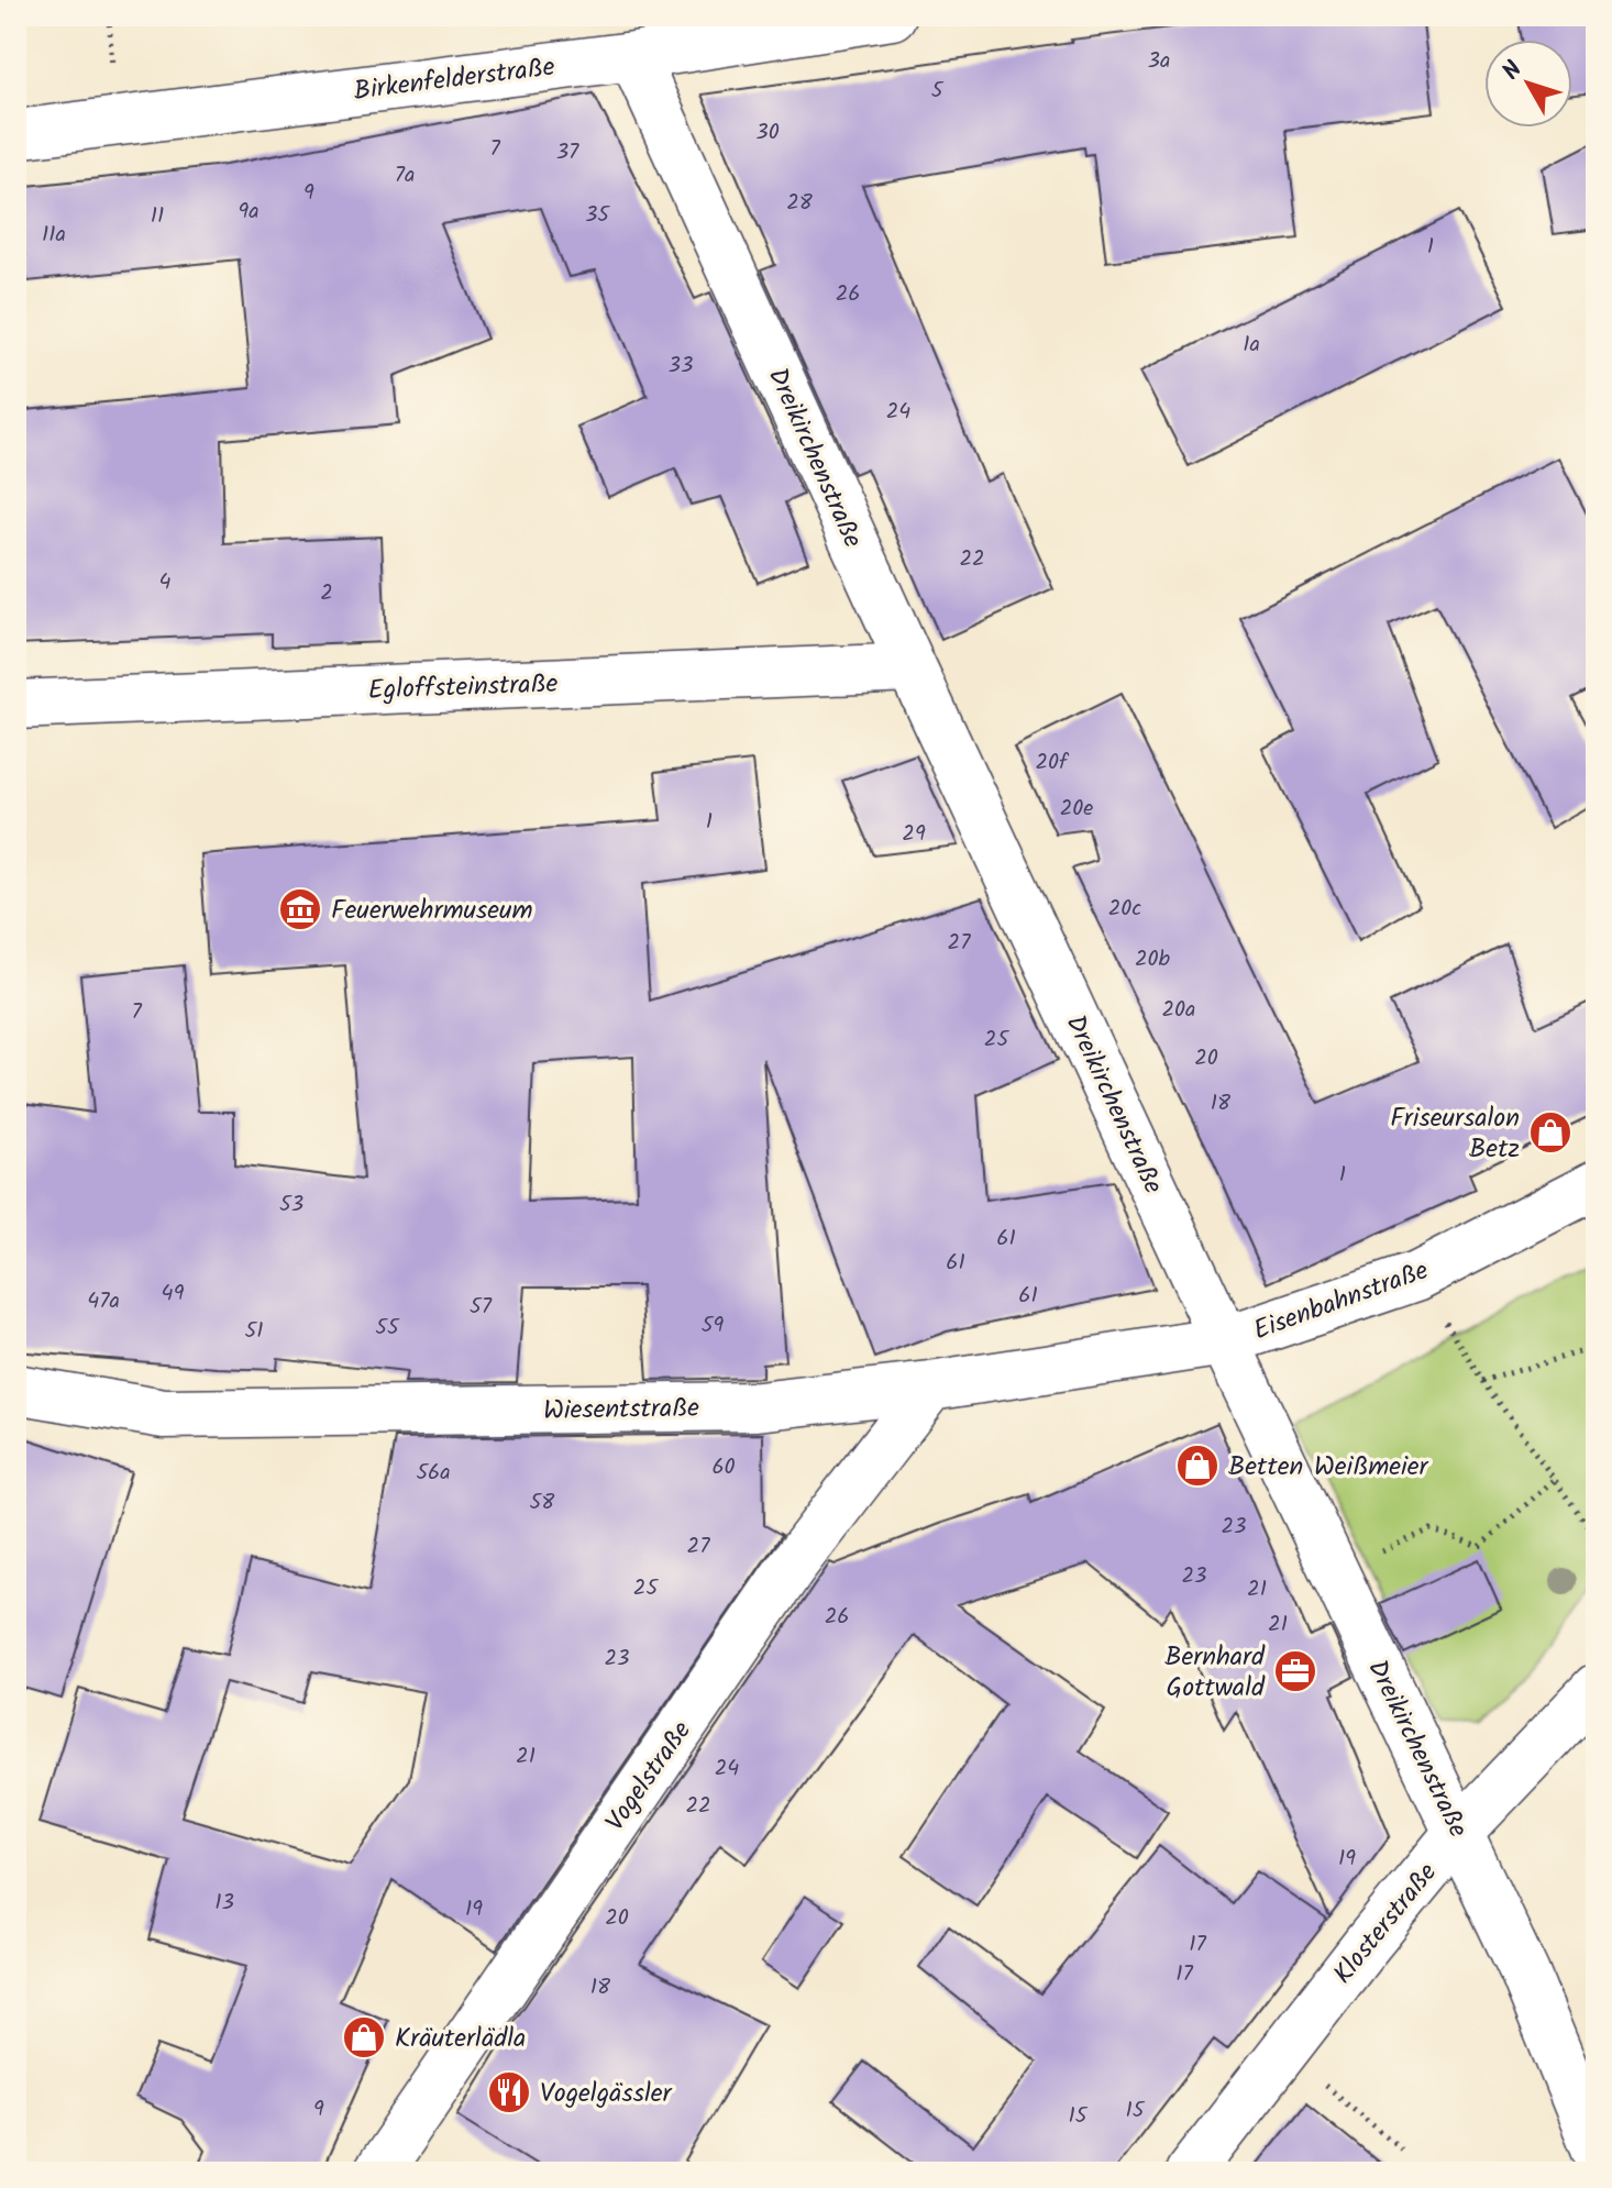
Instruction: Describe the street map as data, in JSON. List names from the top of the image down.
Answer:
{
  "streets": {
    "street": [
      "Birkenfelderstraße",
      "Dreikirchenstraße",
      "Egloffsteinstraße",
      "Eisenbahnstraße",
      "Wiesentstraße",
      "Vogelstraße",
      "Klosterstraße"
    ]
  },
  "crossings": [
    ["Birkenfelderstraße", "Dreikirchenstraße"],
    ["Dreikirchenstraße", "Egloffsteinstraße"],
    ["Dreikirchenstraße", "Eisenbahnstraße"],
    ["Dreikirchenstraße", "Wiesentstraße"],
    ["Dreikirchenstraße", "Klosterstraße"],
    ["Eisenbahnstraße", "Wiesentstraße"],
    ["Wiesentstraße", "Vogelstraße"]
  ],
  "places": {
    "museum": ["Feuerwehrmuseum"],
    "shop": ["Friseursalon Betz", "Betten Weißmeier", "Kräuterlädla"],
    "office": ["Bernhard Gottwald"],
    "restaurant": ["Vogelgässler"]
  },
  "house_numbers": [
    "3a",
    "5",
    "30",
    "7",
    "37",
    "7a",
    "9",
    "28",
    "9a",
    "35",
    "11",
    "11a",
    "1",
    "26",
    "1a",
    "33",
    "24",
    "22",
    "4",
    "2",
    "20f",
    "20e",
    "1",
    "29",
    "20c",
    "27",
    "20b",
    "20a",
    "7",
    "25",
    "20",
    "18",
    "1",
    "53",
    "61",
    "61",
    "49",
    "61",
    "47a",
    "57",
    "59",
    "55",
    "51",
    "60",
    "56a",
    "58",
    "23",
    "27",
    "23",
    "25",
    "21",
    "26",
    "21",
    "23",
    "21",
    "24",
    "22",
    "19",
    "13",
    "19",
    "20",
    "17",
    "17",
    "18",
    "9",
    "15",
    "15"
  ],
  "north": "top left"
}
